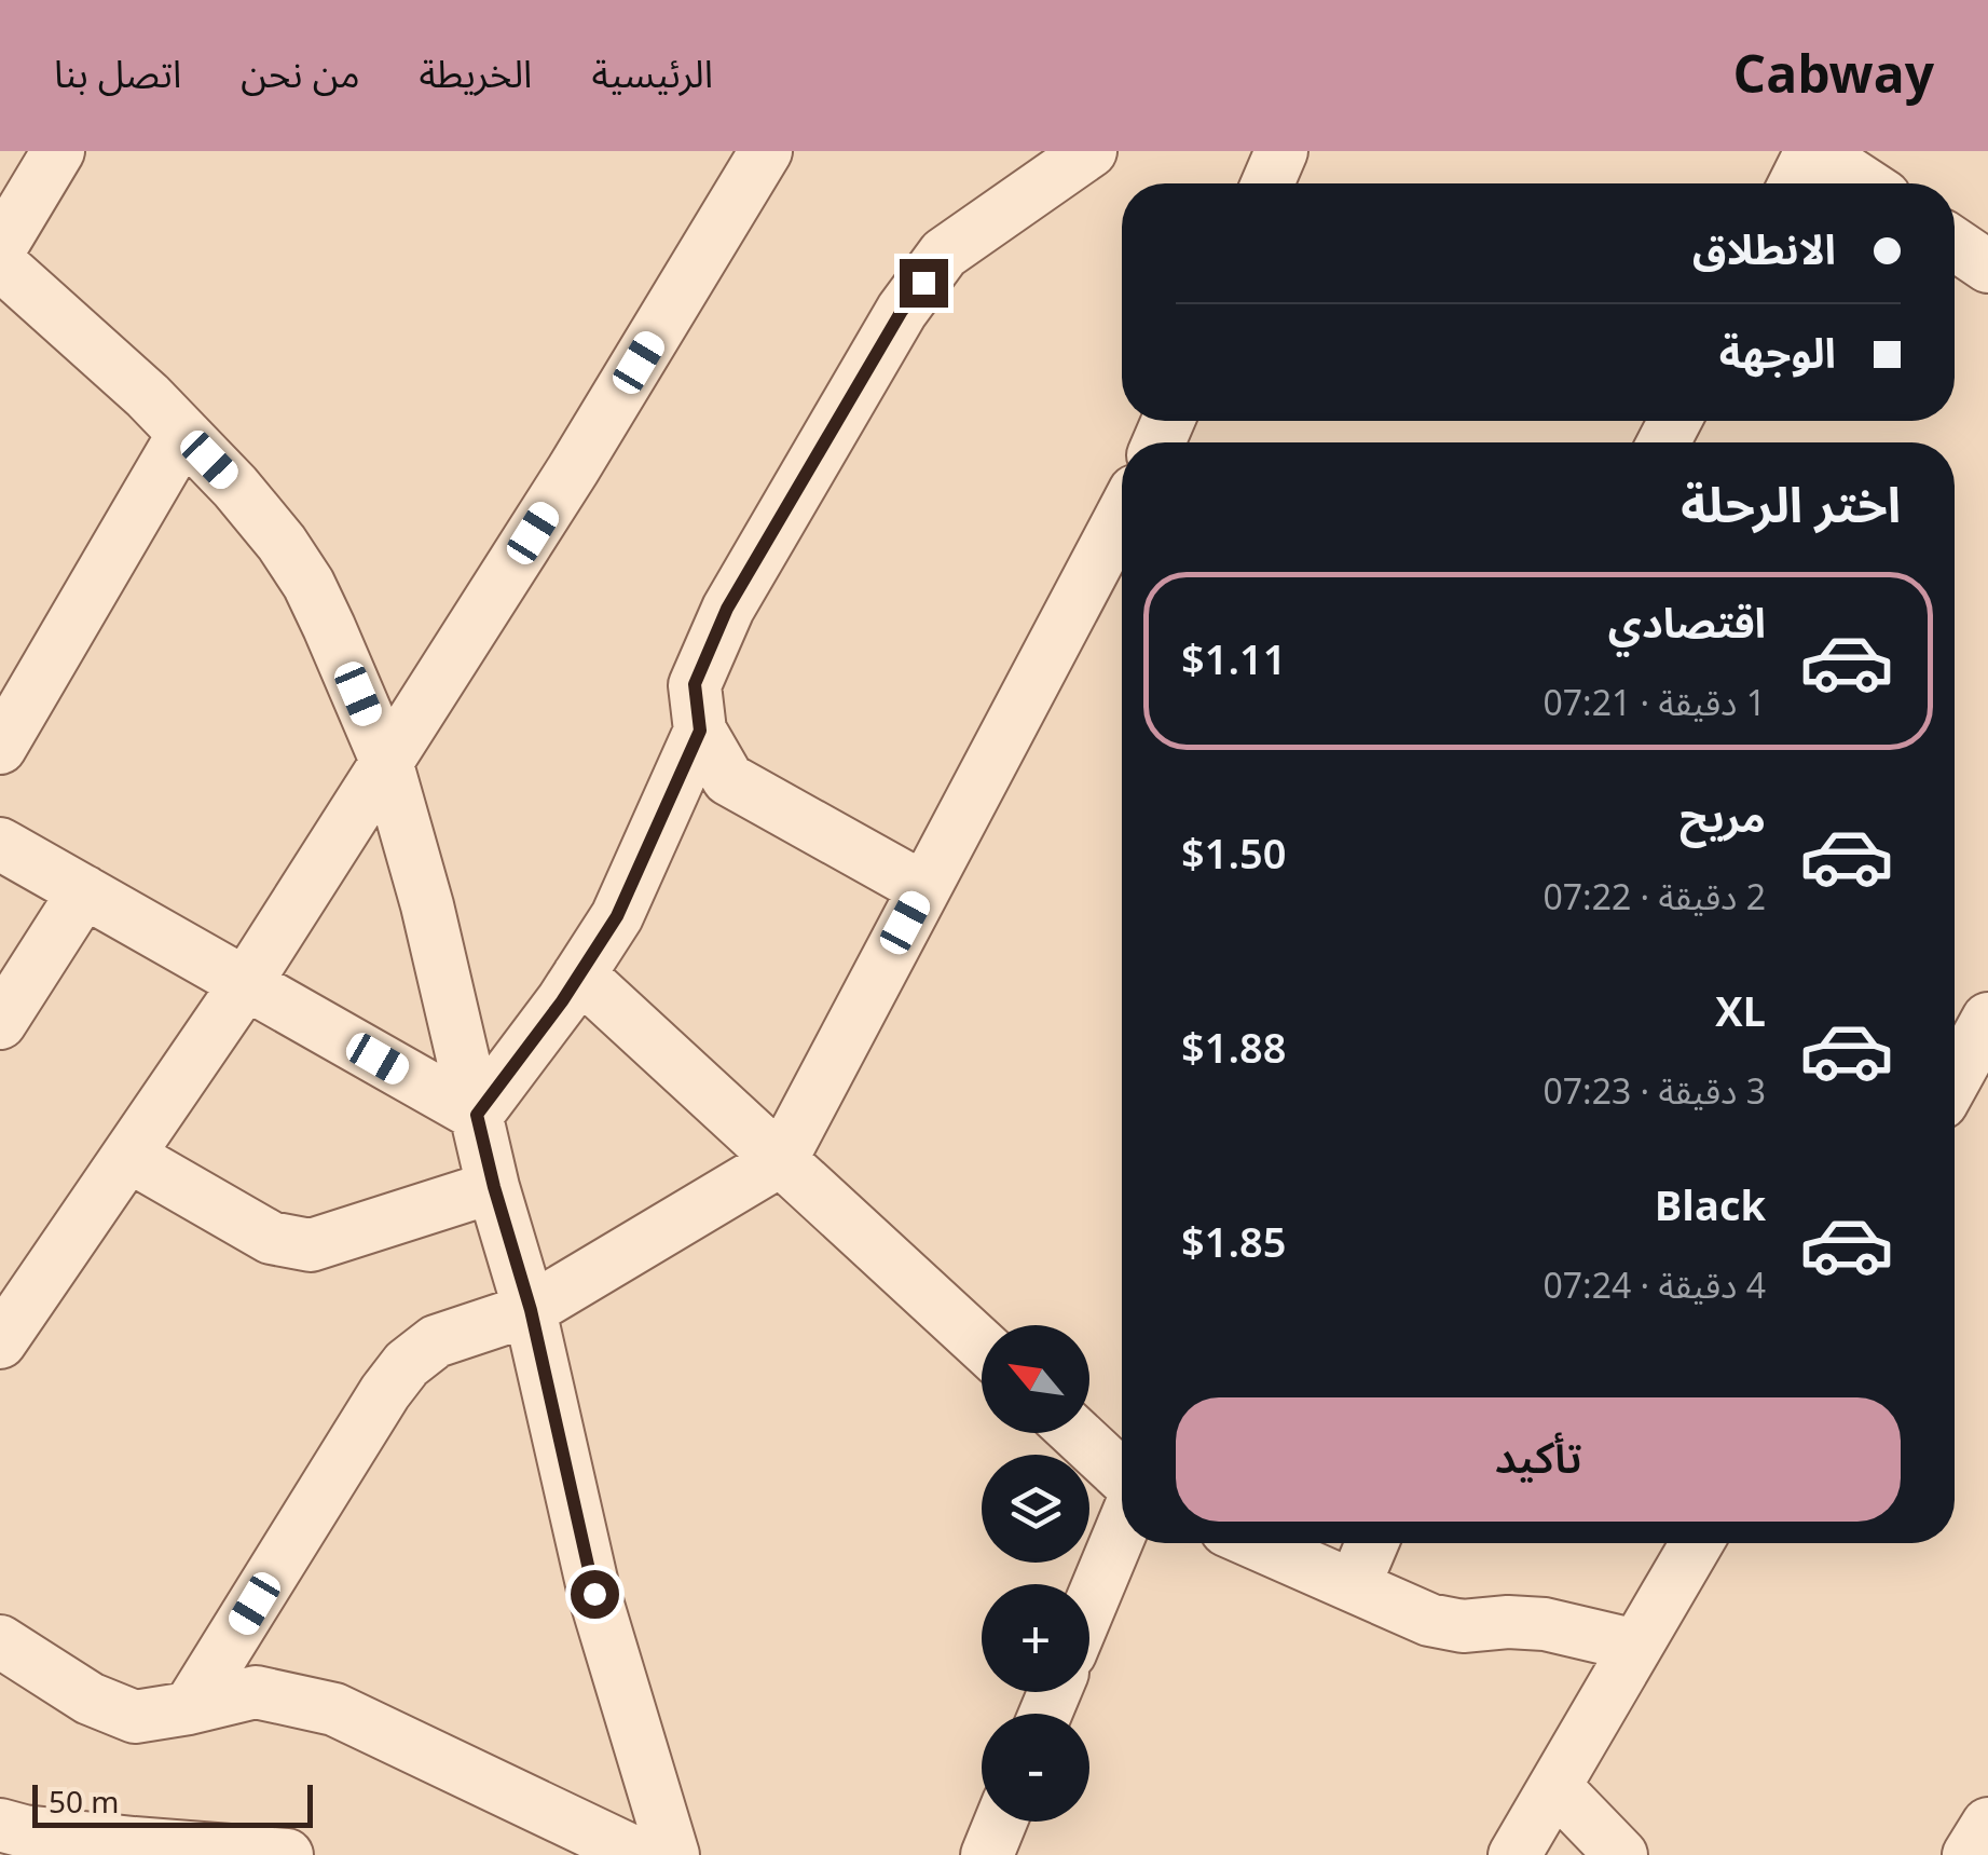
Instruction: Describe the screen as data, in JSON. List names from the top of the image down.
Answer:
{
  "scale_bar": "50 m",
  "north": "top left",
  "page": {
    "header": "Cabway",
    "nav": [
      "الرئيسية",
      "الخريطة",
      "من نحن",
      "اتصل بنا"
    ],
    "banner": ["الانطلاق", "الوجهة"],
    "heading": "اختر الرحلة",
    "list": [
      {
        "name": "اقتصادي",
        "note": "1 دقيقة · 07:21",
        "value": "$1.11"
      },
      {
        "name": "مريح",
        "note": "2 دقيقة · 07:22",
        "value": "$1.50"
      },
      {
        "name": "XL",
        "note": "3 دقيقة · 07:23",
        "value": "$1.88"
      },
      {
        "name": "Black",
        "note": "4 دقيقة · 07:24",
        "value": "$1.85"
      }
    ],
    "map_buttons": ["+", "−"],
    "buttons": "تأكيد",
    "scale": "50 m"
  }
}
